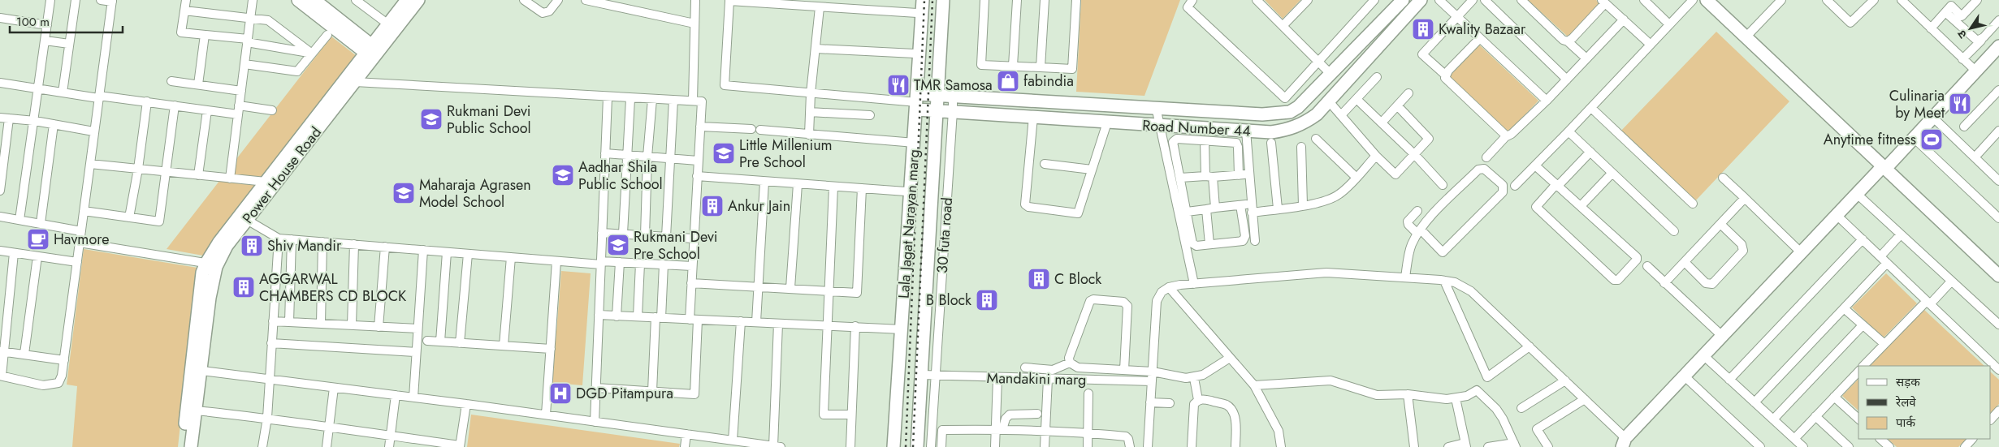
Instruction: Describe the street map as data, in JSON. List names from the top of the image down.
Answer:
{
  "streets": {
    "street": [
      "Road Number 44",
      "Power House Road",
      "Lala Jagat Narayan marg",
      "30 futa road",
      "Mandakini marg"
    ]
  },
  "crossings": [
    ["Road Number 44", "Lala Jagat Narayan marg"],
    ["Road Number 44", "30 futa road"],
    ["Lala Jagat Narayan marg", "Mandakini marg"],
    ["30 futa road", "Mandakini marg"]
  ],
  "places": {
    "building": [
      "Kwality Bazaar",
      "Ankur Jain",
      "Shiv Mandir",
      "C Block",
      "AGGARWAL CHAMBERS CD BLOCK",
      "B Block"
    ],
    "shop": ["fabindia"],
    "restaurant": ["TMR Samosa", "Culinaria by Meet"],
    "school or university": [
      "Rukmani Devi Public School",
      "Little Millenium Pre School",
      "Aadhar Shila Public School",
      "Maharaja Agrasen Model School",
      "Rukmani Devi Pre School"
    ],
    "sports": ["Anytime fitness"],
    "cafe": ["Havmore"],
    "hospital": ["DGD Pitampura"]
  },
  "legend": ["सड़क", "रेलवे", "पार्क"],
  "scale_bar": "100 m",
  "north": "bottom left"
}
